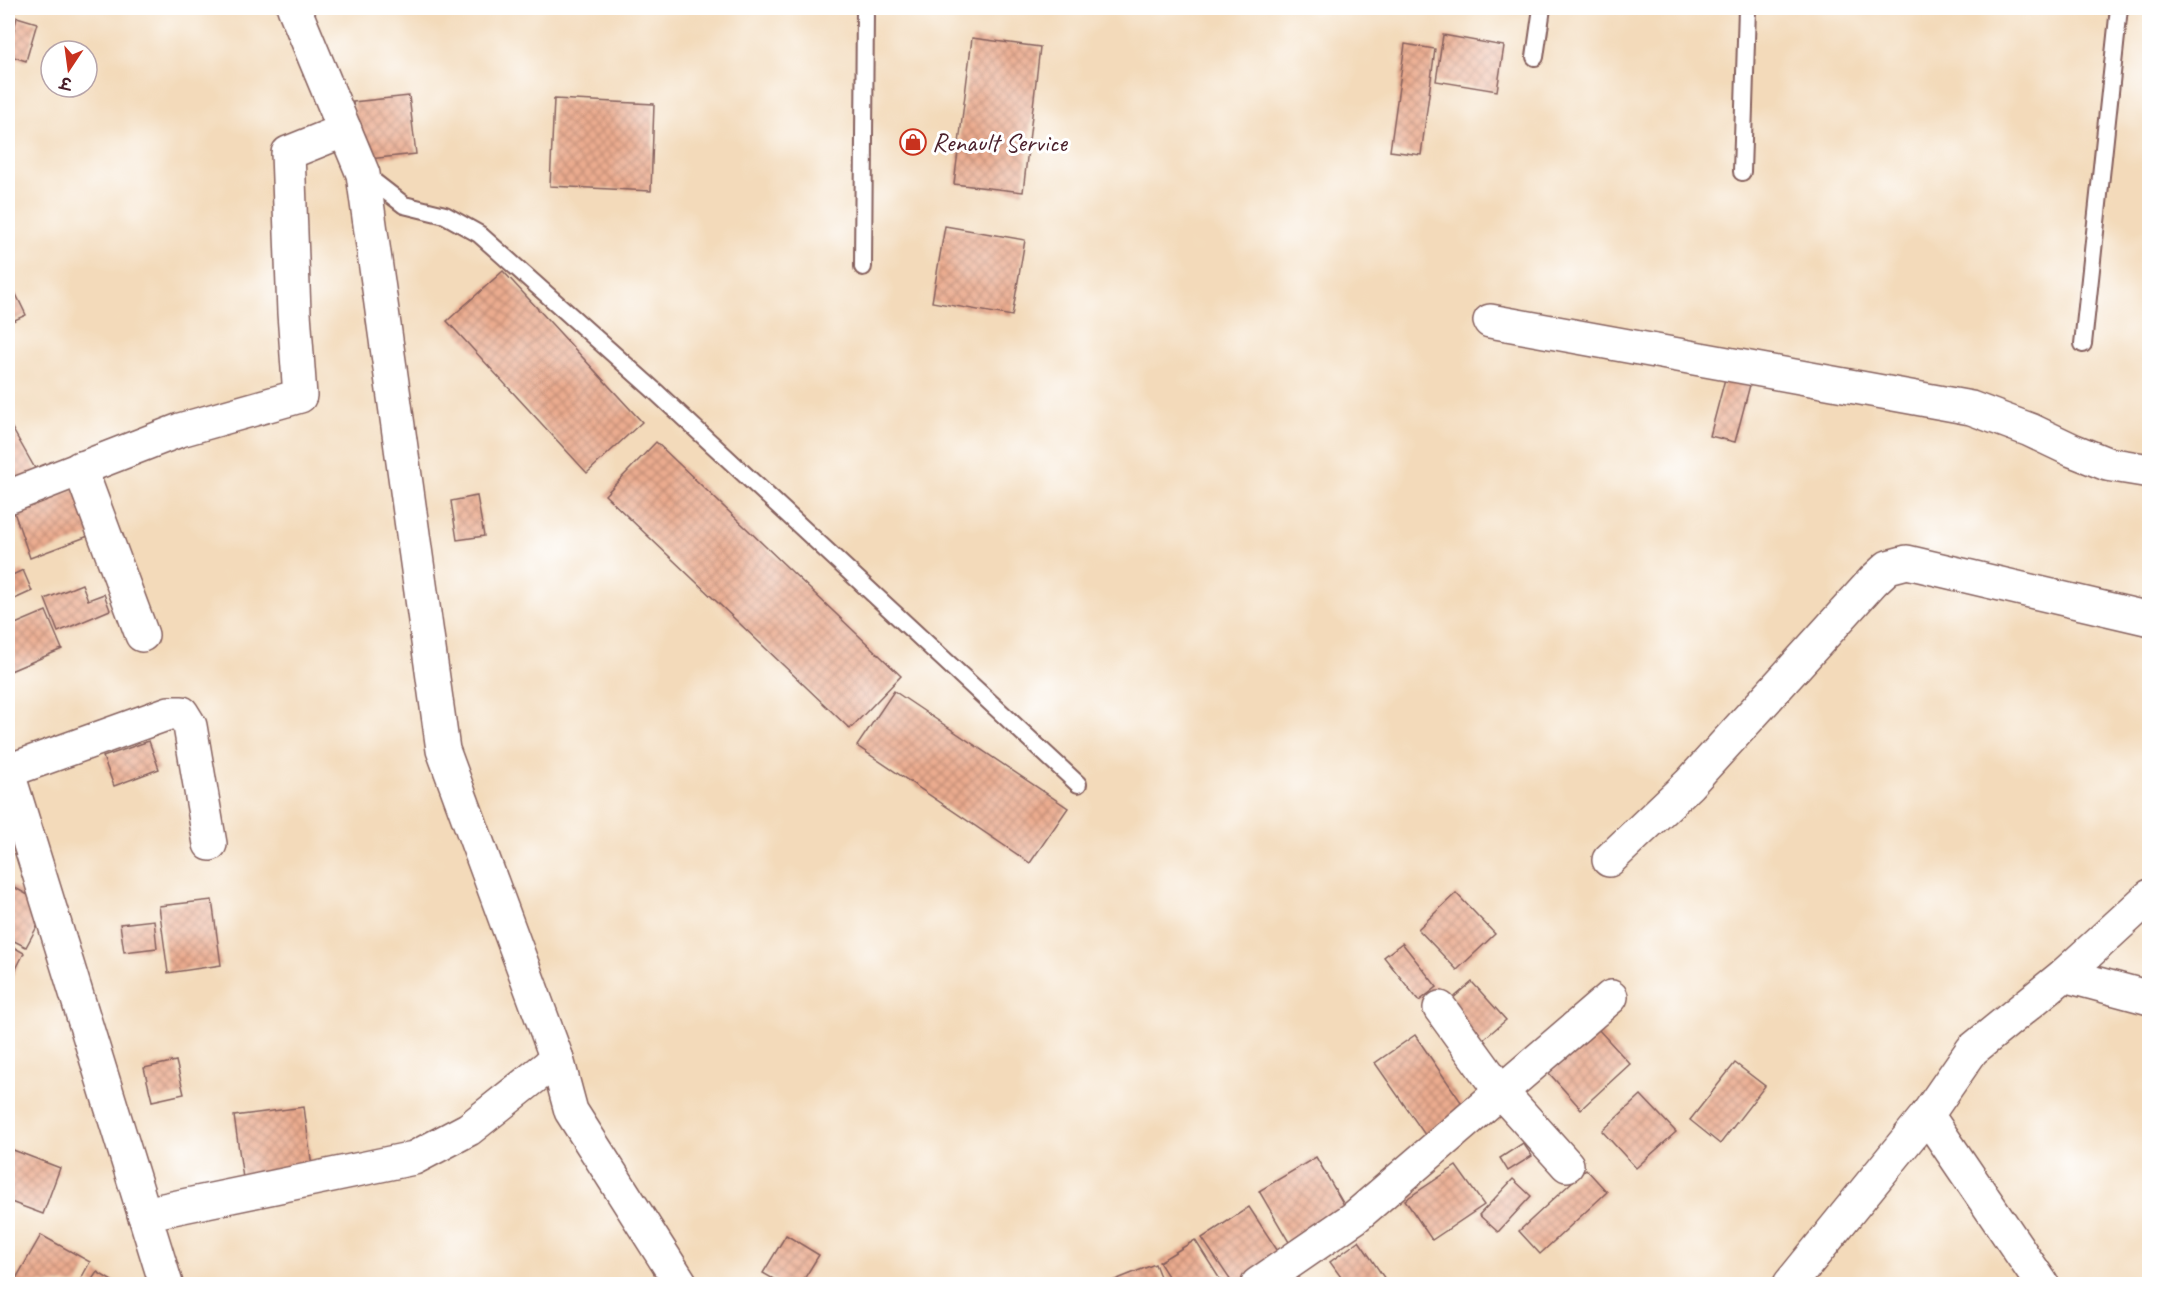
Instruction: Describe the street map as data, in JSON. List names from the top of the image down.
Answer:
{
  "places": {
    "shop": ["Renault Service"]
  },
  "north": "bottom"
}
